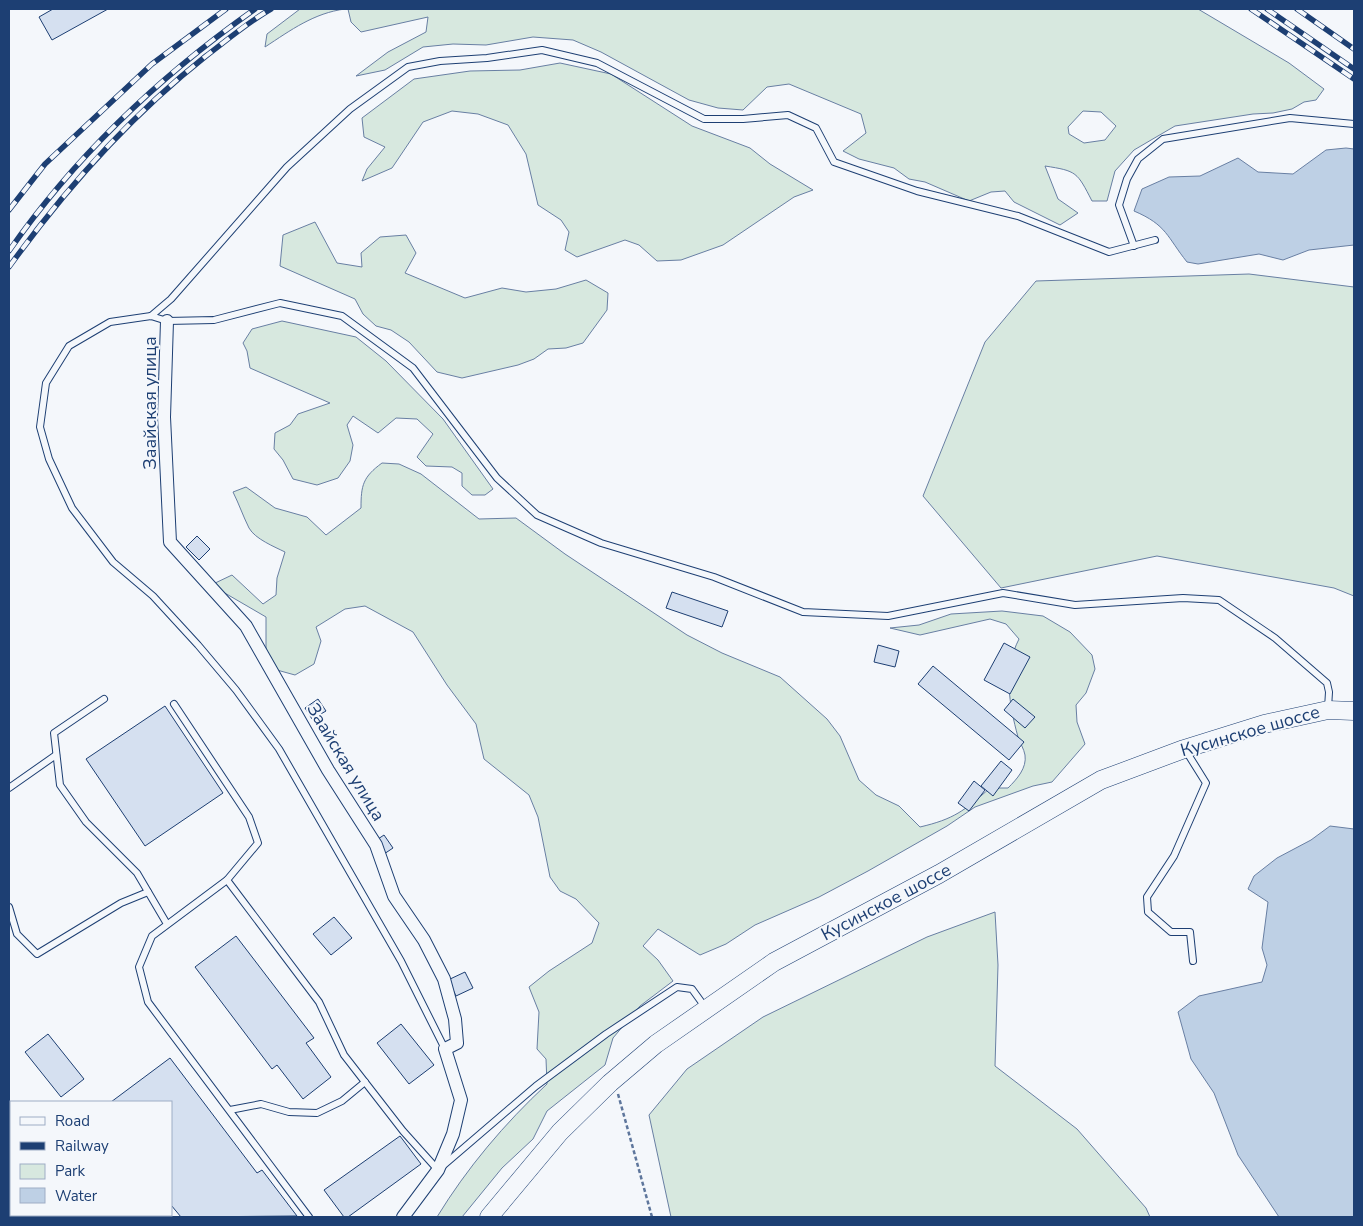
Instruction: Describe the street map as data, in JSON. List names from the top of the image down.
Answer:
{
  "streets": {
    "main road": ["Кусинское шоссе"],
    "street": ["Заайская улица"]
  },
  "legend": [
    "Road",
    "Railway",
    "Park",
    "Water"
  ]
}
